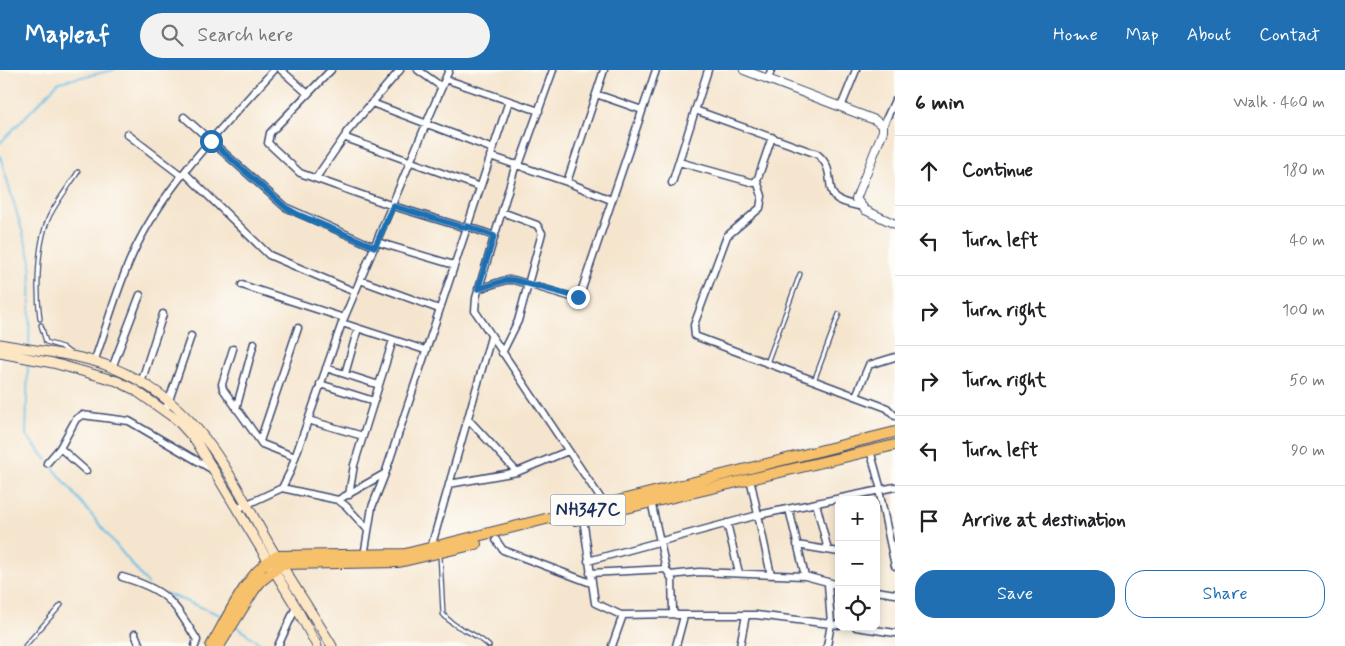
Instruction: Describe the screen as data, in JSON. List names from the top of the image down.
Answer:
{
  "streets": {
    "highway": ["NH347C"]
  },
  "page": {
    "header": "Mapleaf",
    "search": "Search here",
    "nav": [
      "Home",
      "Map",
      "About",
      "Contact"
    ],
    "heading": ["6 min", "Walk · 460 m"],
    "list": [
      ["Continue", "180 m"],
      ["Turn left", "40 m"],
      ["Turn right", "100 m"],
      ["Turn right", "50 m"],
      ["Turn left", "90 m"],
      "Arrive at destination"
    ],
    "map_buttons": ["+", "−"],
    "buttons": ["Save", "Share"]
  }
}
